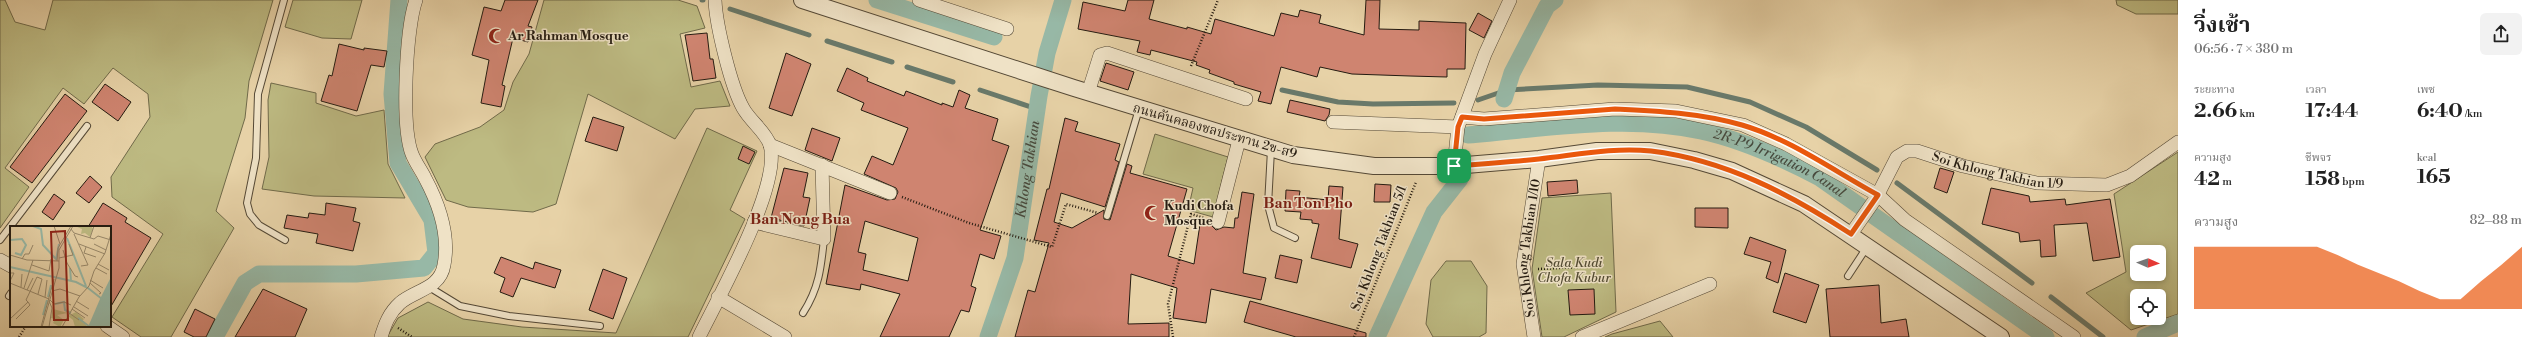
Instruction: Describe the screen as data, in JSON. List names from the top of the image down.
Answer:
{
  "streets": {
    "street": ["ถนนคันคลองชลประทาน 2ข-ส9", "Soi Khlong Takhian 1/9", "Soi Khlong Takhian 1/10"],
    "path": ["Soi Khlong Takhian 5/1"]
  },
  "crossings": [
    ["ถนนคันคลองชลประทาน 2ข-ส9", "Soi Khlong Takhian 1/9"],
    ["ถนนคันคลองชลประทาน 2ข-ส9", "Soi Khlong Takhian 5/1"],
    ["ถนนคันคลองชลประทาน 2ข-ส9", "Soi Khlong Takhian 1/10"]
  ],
  "districts": ["Ban Ton Pho", "Ban Nong Bua"],
  "water": ["2R-P9 Irrigation Canal", "Khlong Takhian"],
  "parks": ["Sala Kudi Chofa Kubur"],
  "places": {
    "mosque": ["Ar Rahman Mosque", "Kudi Chofa Mosque"]
  },
  "north": "right",
  "page": {
    "heading": ["วิ่งเช้า", "06:56 · 7 × 380 m"],
    "stats": [
      ["ระยะทาง", "2.66 km"],
      ["เวลา", "17:44"],
      ["เพซ", "6:40 /km"],
      ["ความสูง", "42 m"],
      ["ชีพจร", "158 bpm"],
      ["kcal", "165"]
    ],
    "chart": ["ความสูง", "82–88 m"]
  }
}
